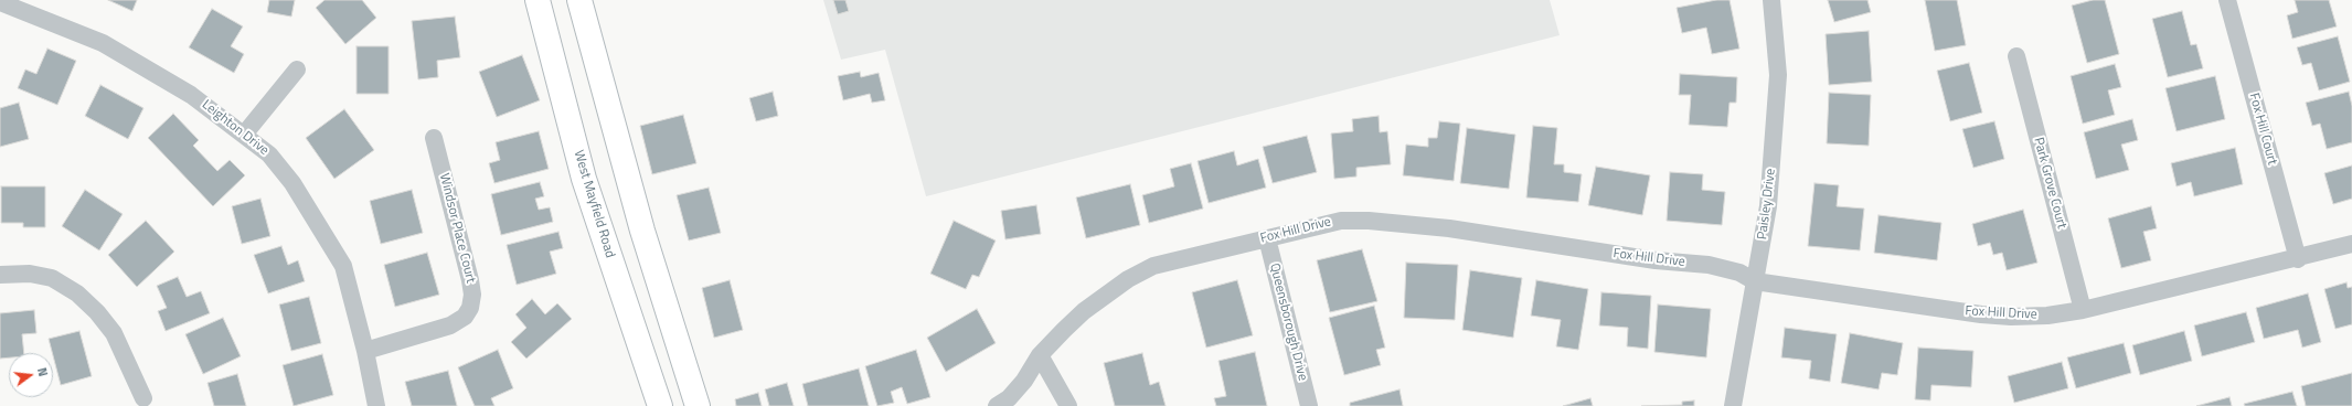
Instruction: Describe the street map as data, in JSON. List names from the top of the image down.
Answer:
{
  "streets": {
    "main road": ["West Mayfield Road"],
    "street": [
      "Leighton Drive",
      "Fox Hill Court",
      "Park Grove Court",
      "Paisley Drive",
      "Windsor Place Court",
      "Fox Hill Drive",
      "Queensborough Drive"
    ]
  },
  "crossings": [
    ["Leighton Drive", "Windsor Place Court"],
    ["Fox Hill Court", "Fox Hill Drive"],
    ["Park Grove Court", "Fox Hill Drive"],
    ["Paisley Drive", "Fox Hill Drive"],
    ["Fox Hill Drive", "Queensborough Drive"]
  ],
  "north": "right"
}
